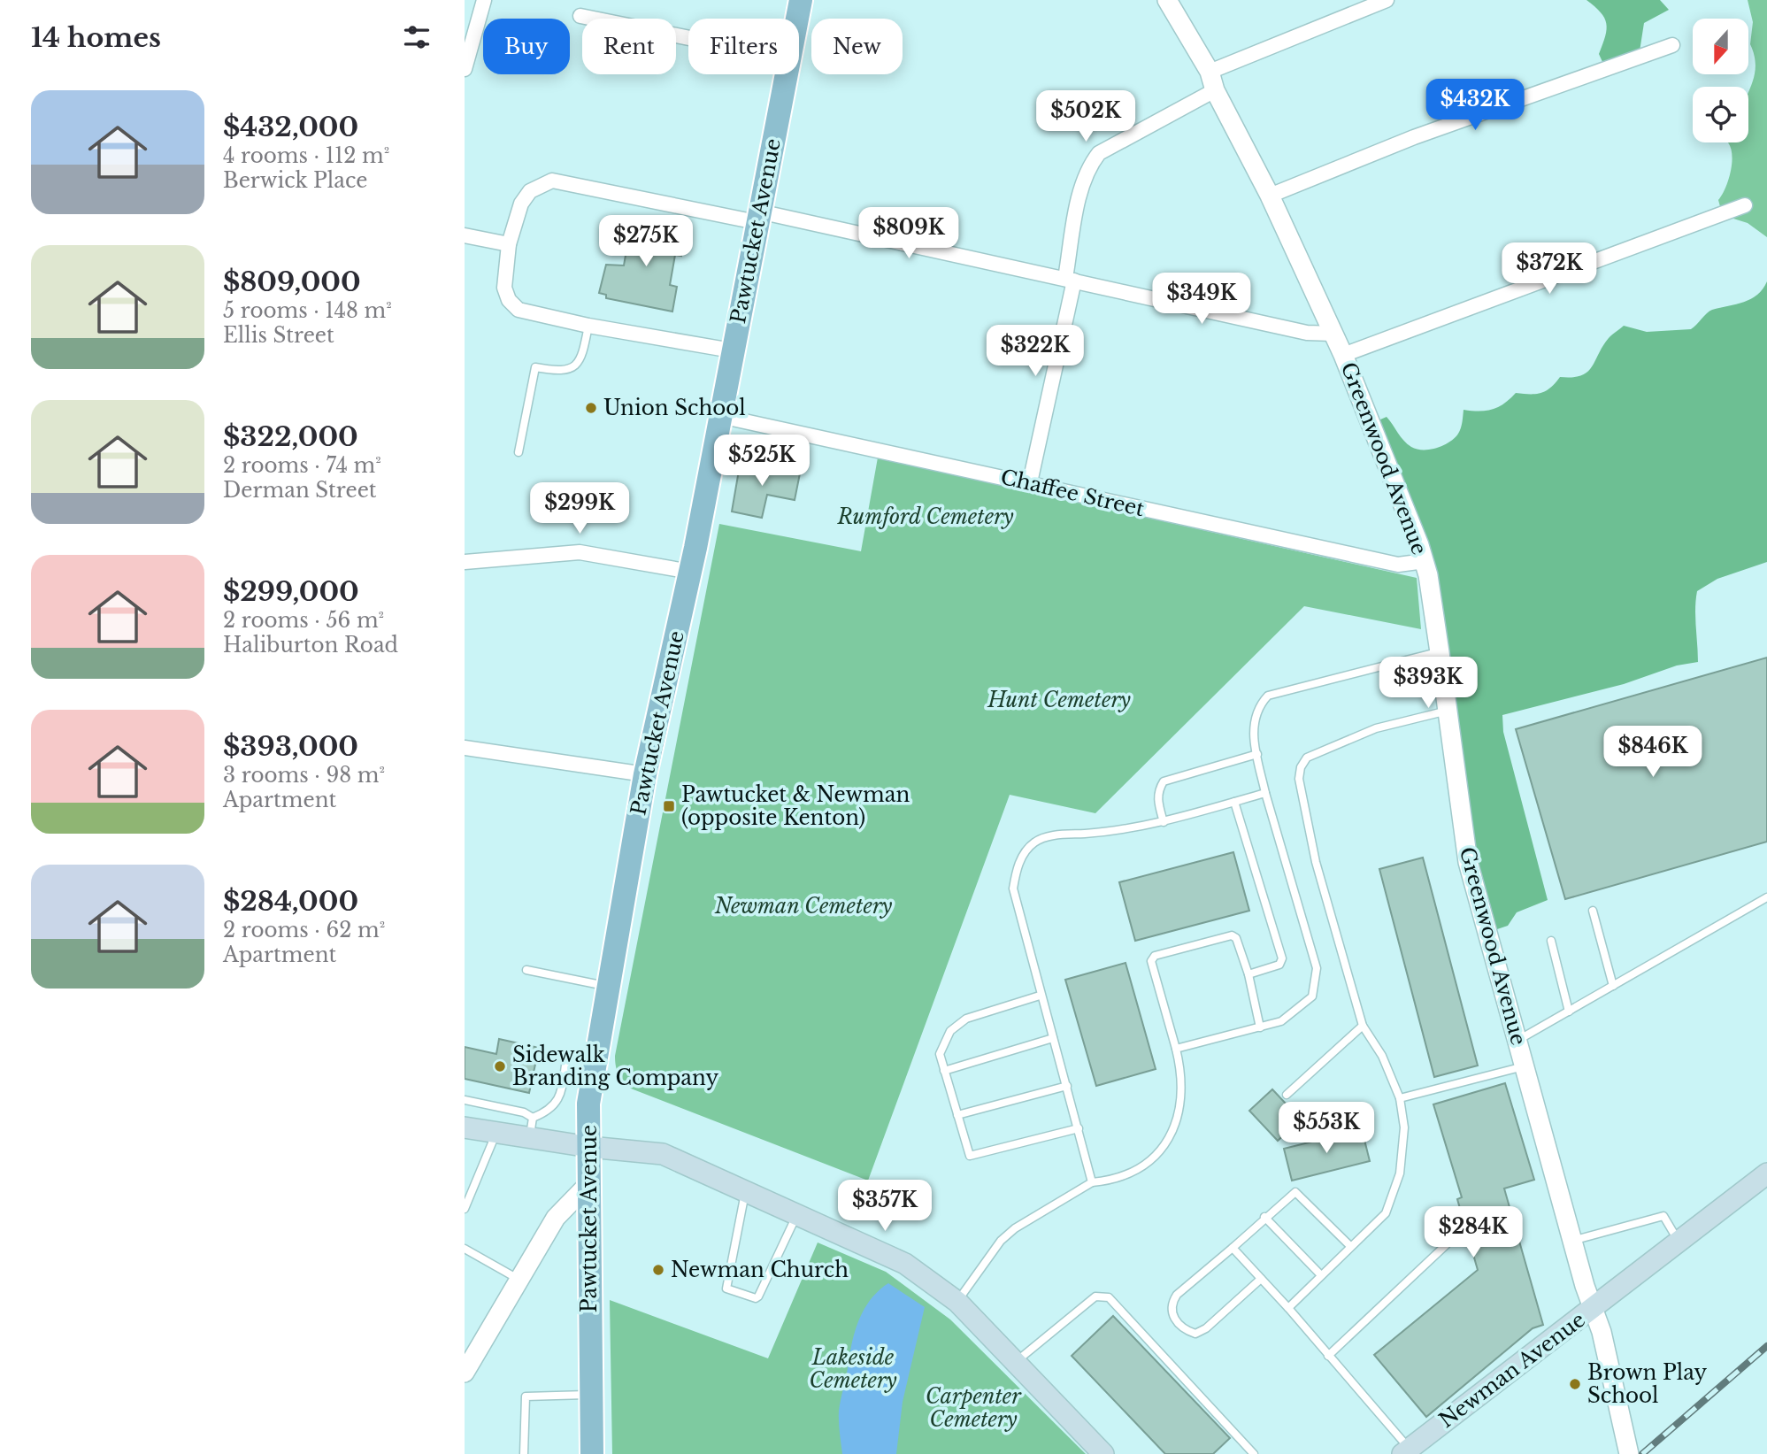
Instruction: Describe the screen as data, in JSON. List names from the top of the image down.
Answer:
{
  "streets": {
    "main road": ["Pawtucket Avenue", "Newman Avenue"],
    "street": ["Greenwood Avenue", "Chaffee Street"]
  },
  "crossings": [
    ["Pawtucket Avenue", "Chaffee Street"],
    ["Greenwood Avenue", "Chaffee Street"],
    ["Greenwood Avenue", "Newman Avenue"]
  ],
  "parks": [
    "Rumford Cemetery",
    "Hunt Cemetery",
    "Newman Cemetery",
    "Lakeside Cemetery",
    "Carpenter Cemetery"
  ],
  "places": {
    "other": [
      "Union School",
      "Sidewalk Branding Company",
      "Newman Church",
      "Brown Play School"
    ],
    "transit": ["Pawtucket & Newman (opposite Kenton)"]
  },
  "north": "bottom",
  "page": {
    "heading": "14 homes",
    "chip": [
      "Buy",
      "Rent",
      "Filters",
      "New"
    ],
    "list": [
      {
        "name": "$432,000",
        "note": "4 rooms · 112 m² · Berwick Place"
      },
      {
        "name": "$809,000",
        "note": "5 rooms · 148 m² · Ellis Street"
      },
      {
        "name": "$322,000",
        "note": "2 rooms · 74 m² · Derman Street"
      },
      {
        "name": "$299,000",
        "note": "2 rooms · 56 m² · Haliburton Road"
      },
      {
        "name": "$393,000",
        "note": "3 rooms · 98 m² · Apartment"
      },
      {
        "name": "$284,000",
        "note": "2 rooms · 62 m² · Apartment"
      }
    ],
    "price": [
      "$432K",
      "$502K",
      "$809K",
      "$275K",
      "$372K",
      "$349K",
      "$322K",
      "$525K",
      "$299K",
      "$393K",
      "$846K",
      "$553K",
      "$357K",
      "$284K"
    ]
  }
}
